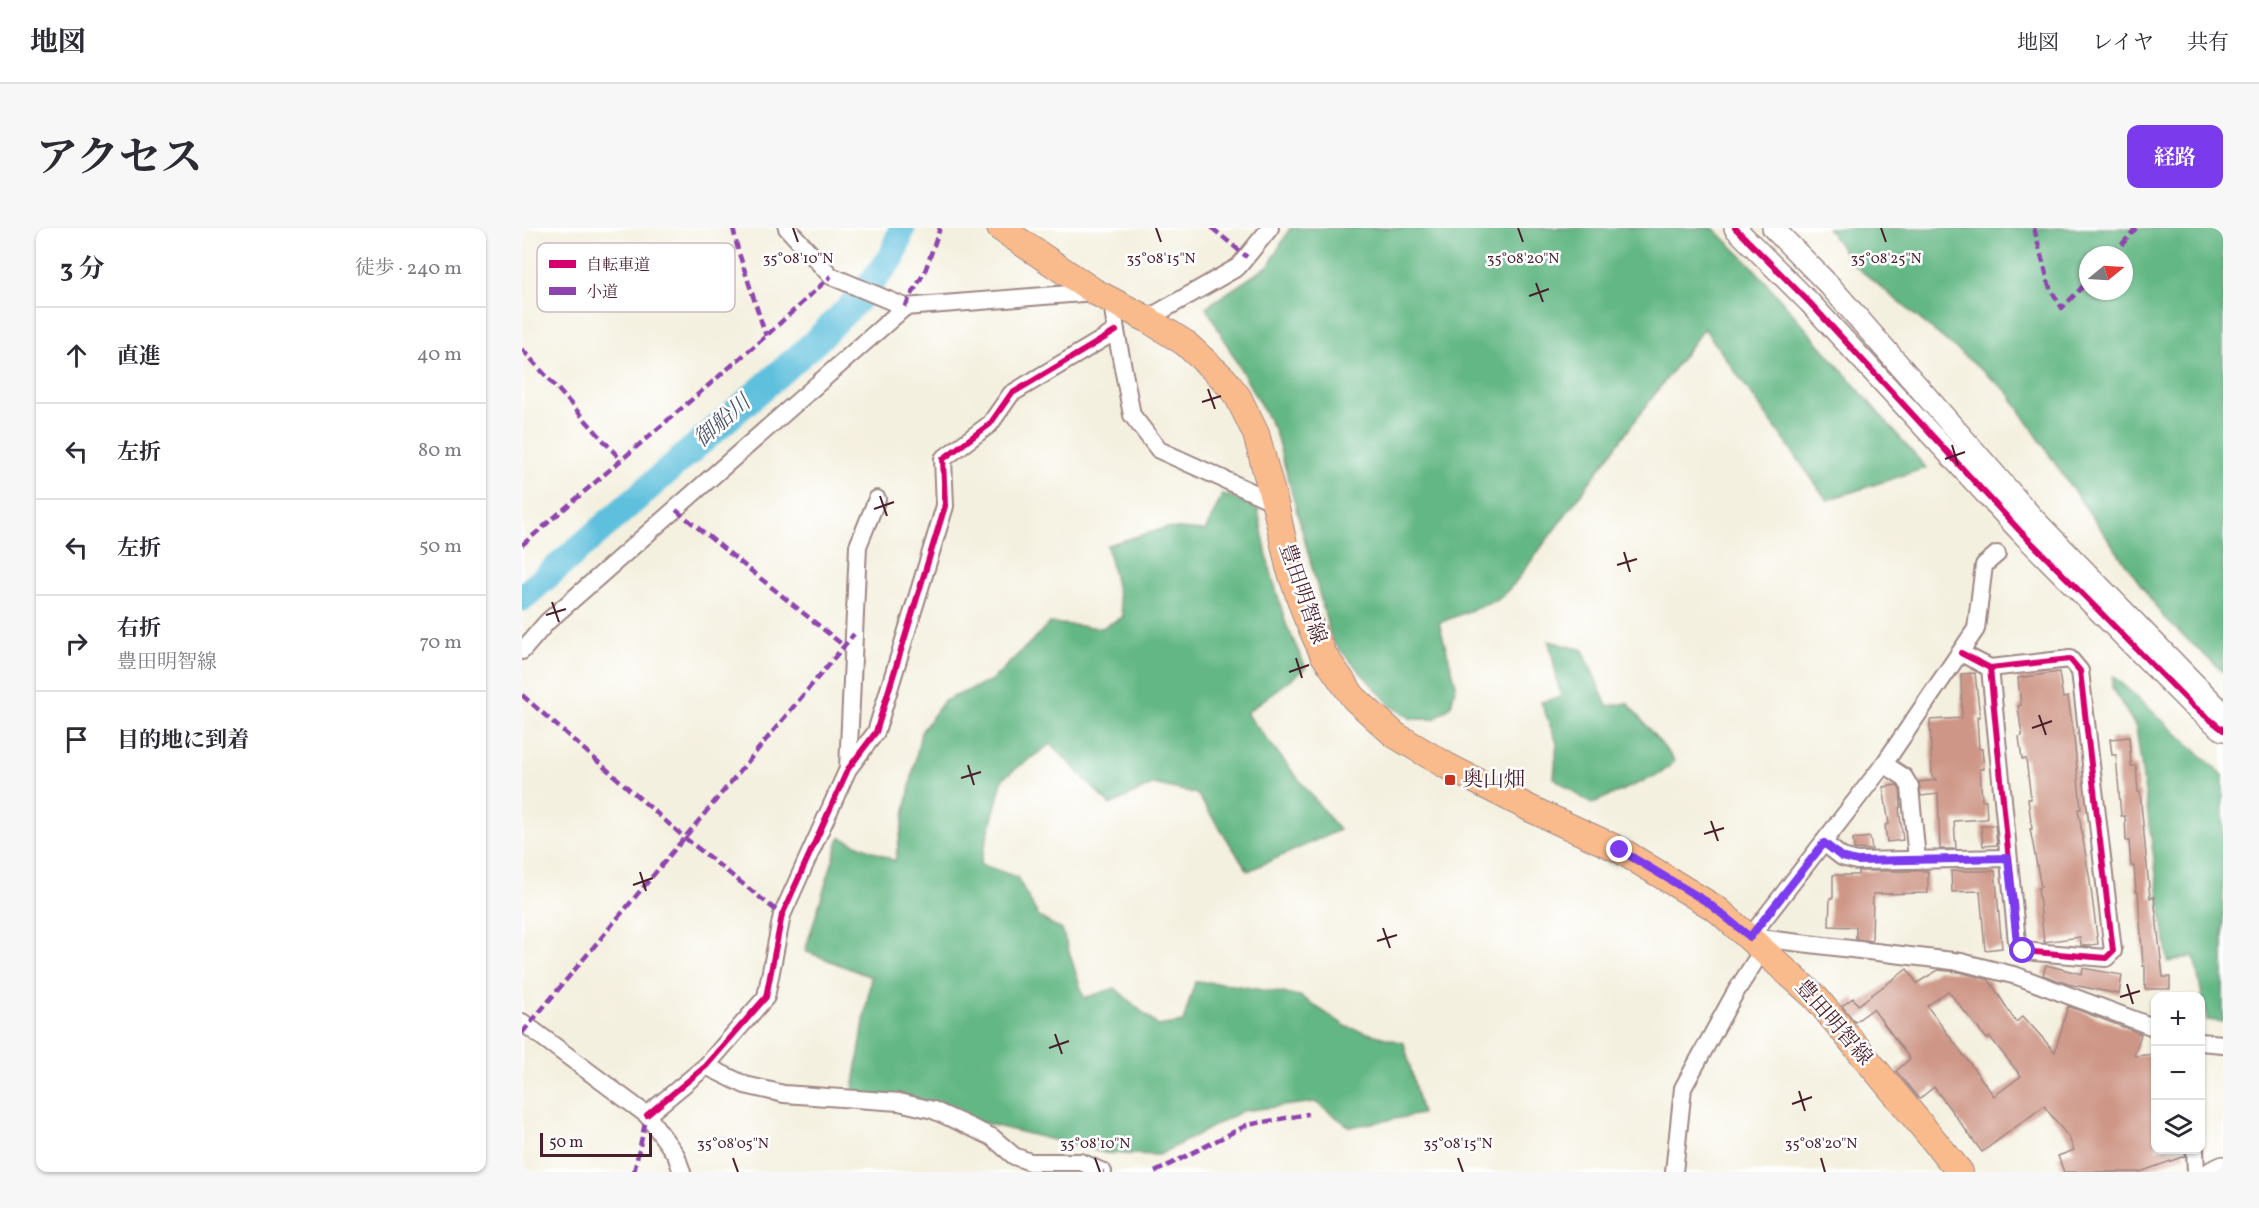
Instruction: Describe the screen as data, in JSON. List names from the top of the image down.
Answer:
{
  "streets": {
    "main road": ["豊田明智線"]
  },
  "water": ["御船川"],
  "places": {
    "transit": ["奥山畑"]
  },
  "legend": ["自転車道", "小道"],
  "scale_bar": "50 m",
  "north": "right",
  "page": {
    "header": "地図",
    "nav": ["地図", "レイヤ", "共有"],
    "title": "アクセス",
    "buttons": "経路",
    "heading": ["3 分", "徒歩 · 240 m"],
    "list": [
      ["直進", "40 m"],
      ["左折", "80 m"],
      ["左折", "50 m"],
      ["右折", "豊田明智線", "70 m"],
      "目的地に到着"
    ],
    "map_buttons": ["+", "−"],
    "scale": "50 m"
  },
  "coordinates": [
    "35°08'10\"N",
    "35°08'15\"N",
    "35°08'20\"N",
    "35°08'25\"N",
    "35°08'05\"N"
  ]
}
